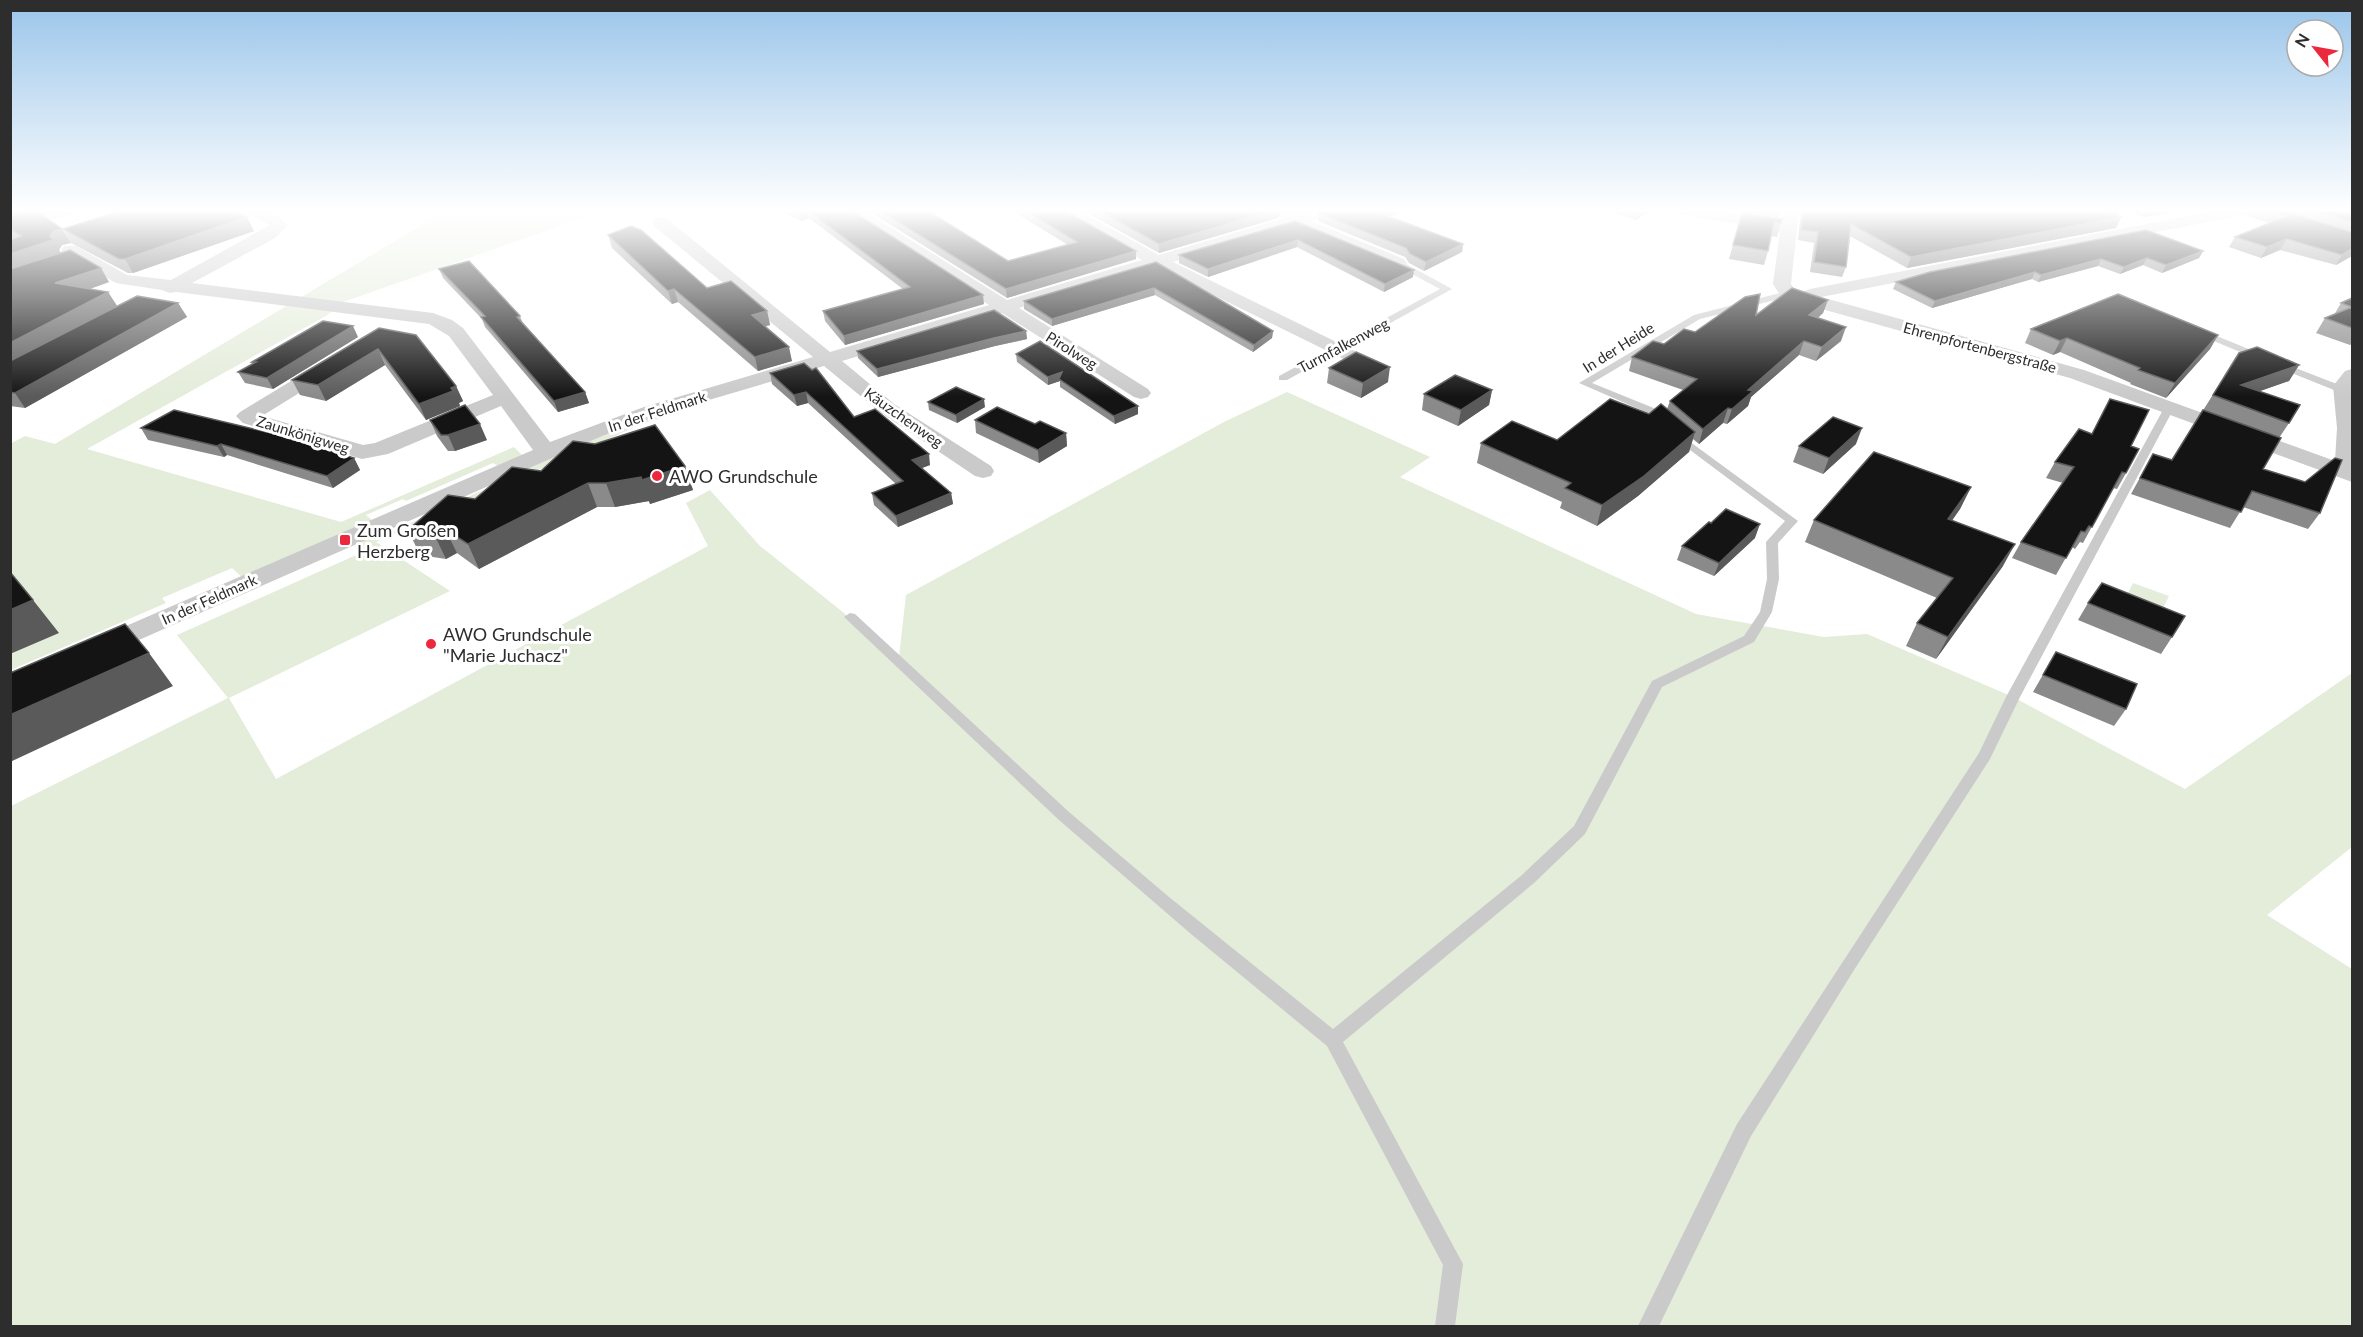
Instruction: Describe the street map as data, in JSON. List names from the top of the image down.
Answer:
{
  "streets": {
    "street": [
      "Ehrenpfortenbergstraße",
      "Pirolweg",
      "In der Feldmark",
      "Käuzchenweg",
      "Zaunkönigweg"
    ],
    "lane": ["Turmfalkenweg", "In der Heide"]
  },
  "crossings": [
    ["In der Heide", "Ehrenpfortenbergstraße"],
    ["Pirolweg", "In der Feldmark"],
    ["In der Feldmark", "Käuzchenweg"]
  ],
  "places": {
    "other": ["AWO Grundschule", "AWO Grundschule \"Marie Juchacz\""],
    "transit": ["Zum Großen Herzberg"]
  },
  "north": "top left"
}
